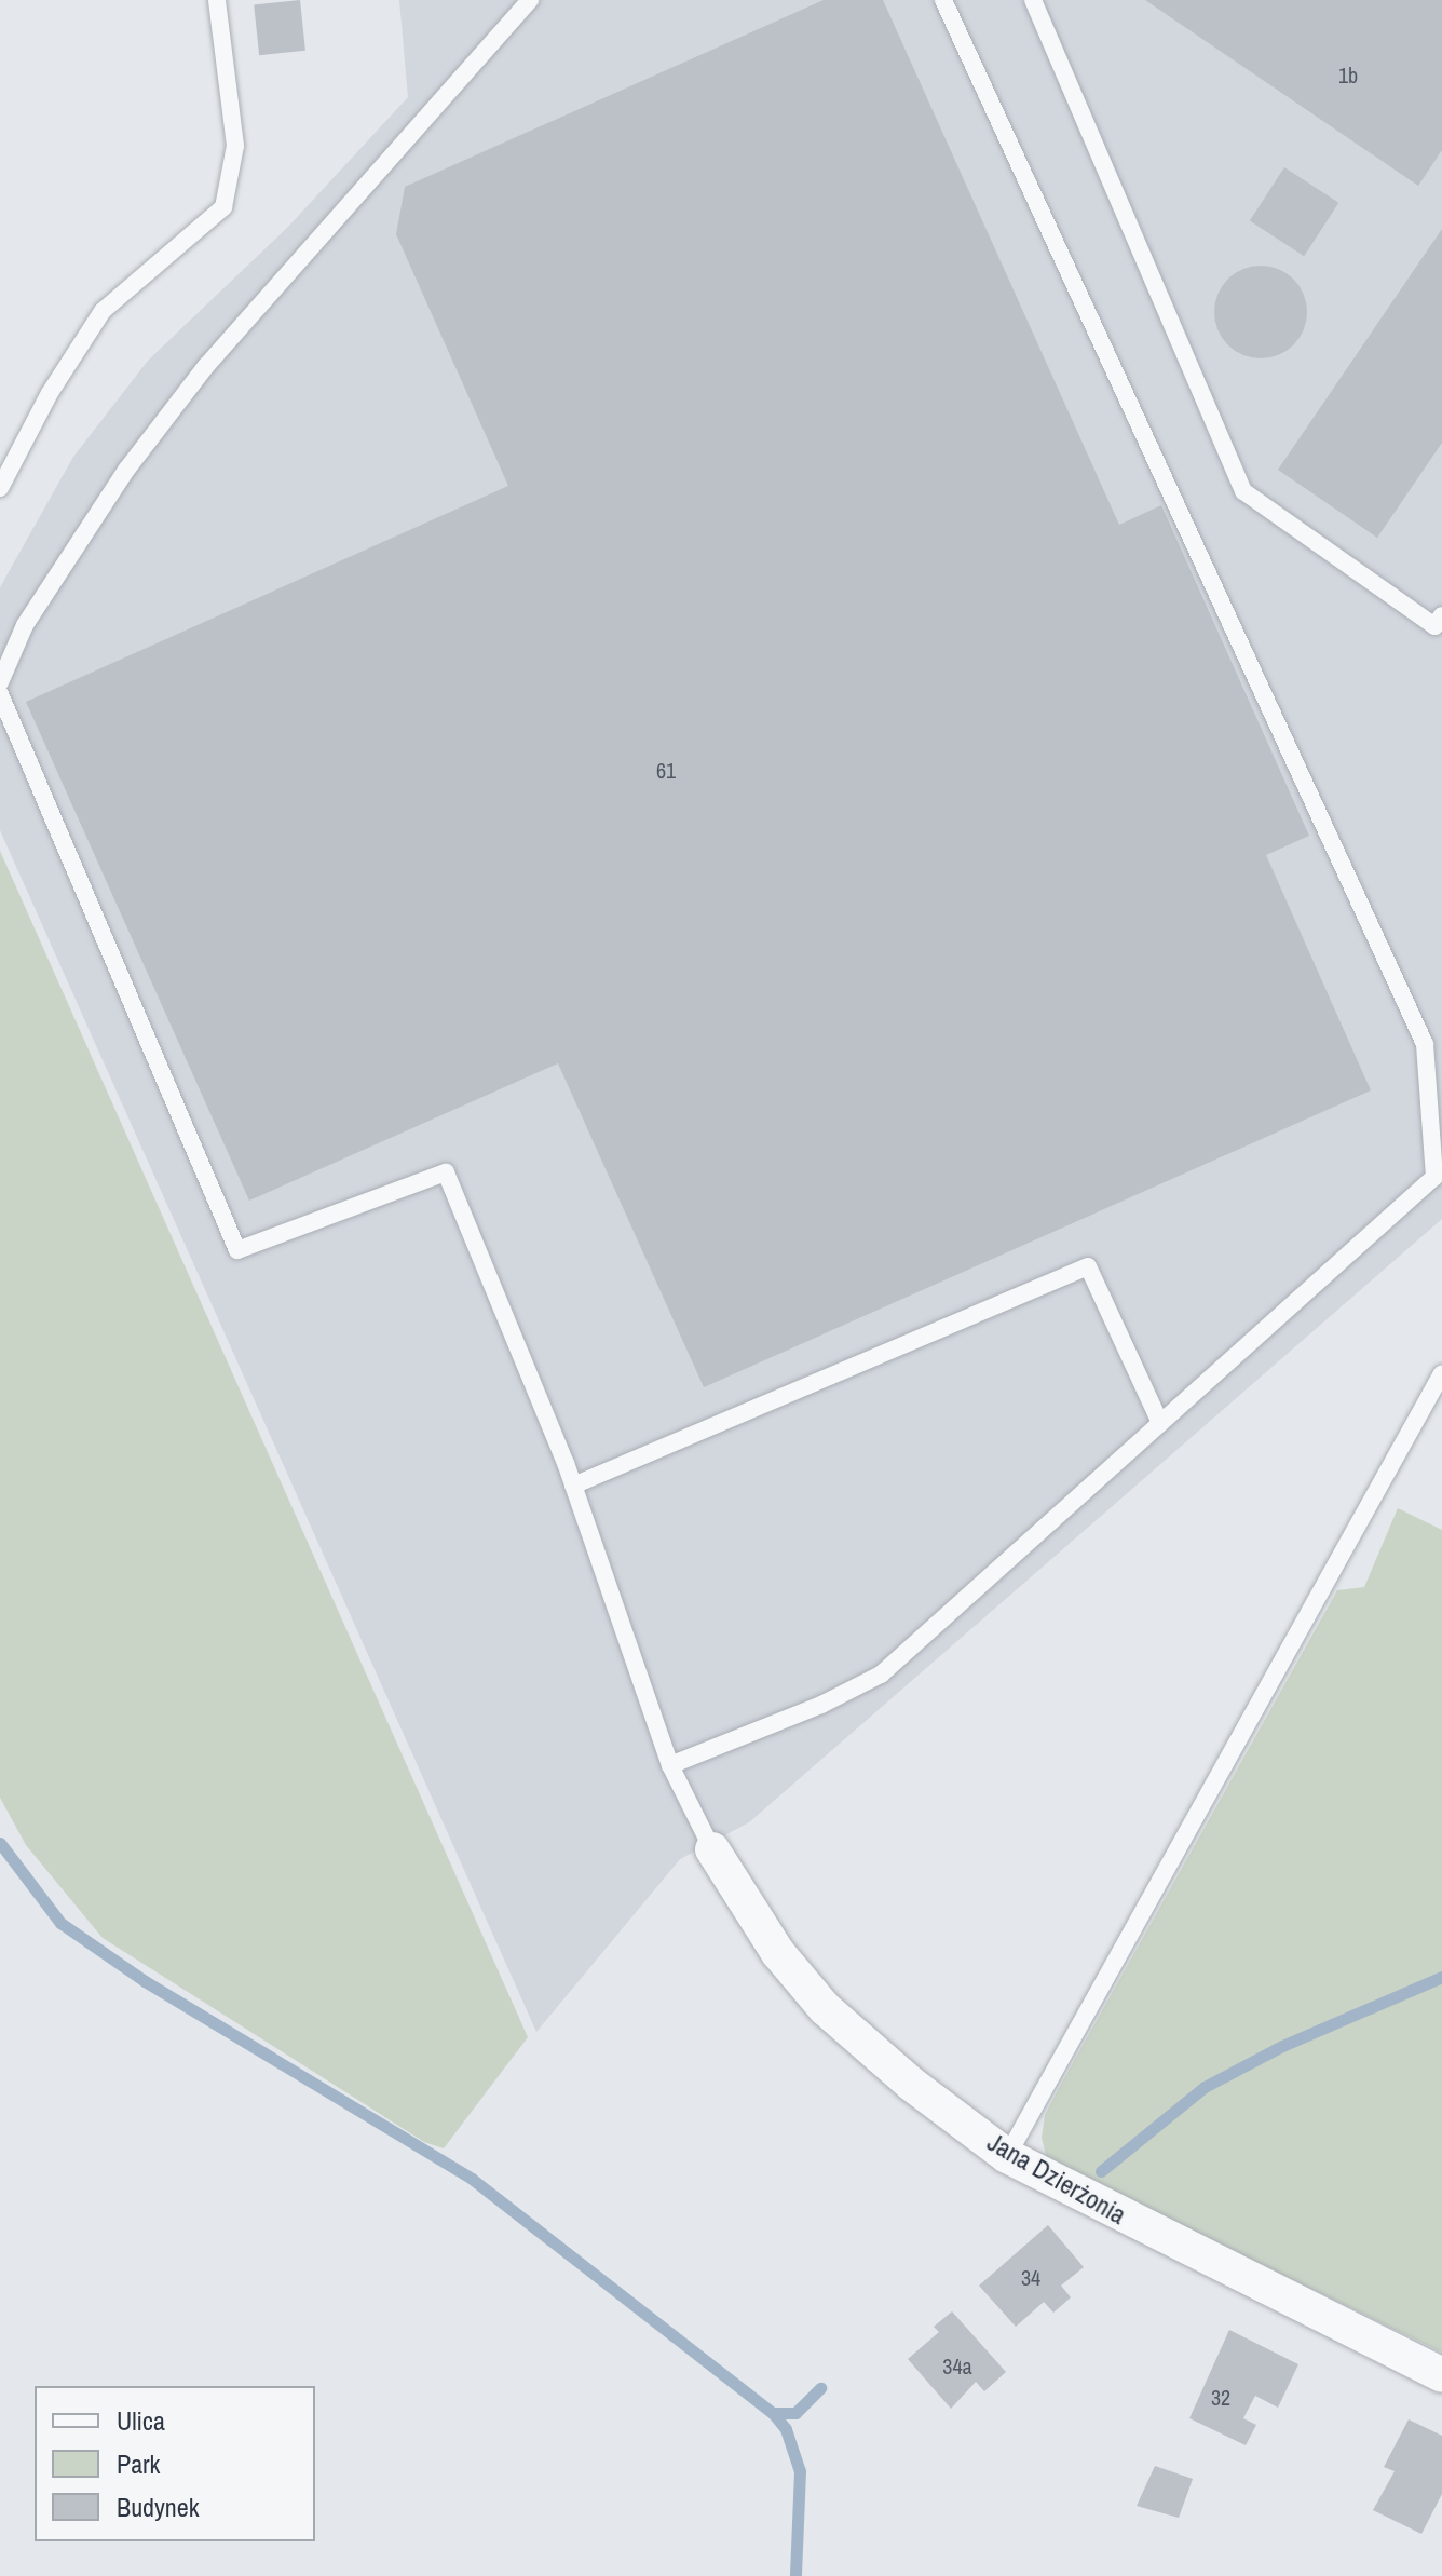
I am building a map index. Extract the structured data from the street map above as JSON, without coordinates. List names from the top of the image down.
{
  "streets": {
    "street": ["Jana Dzierżonia"]
  },
  "house_numbers": [
    "1b",
    "61",
    "34",
    "34a",
    "32"
  ],
  "legend": ["Ulica", "Park", "Budynek"]
}
